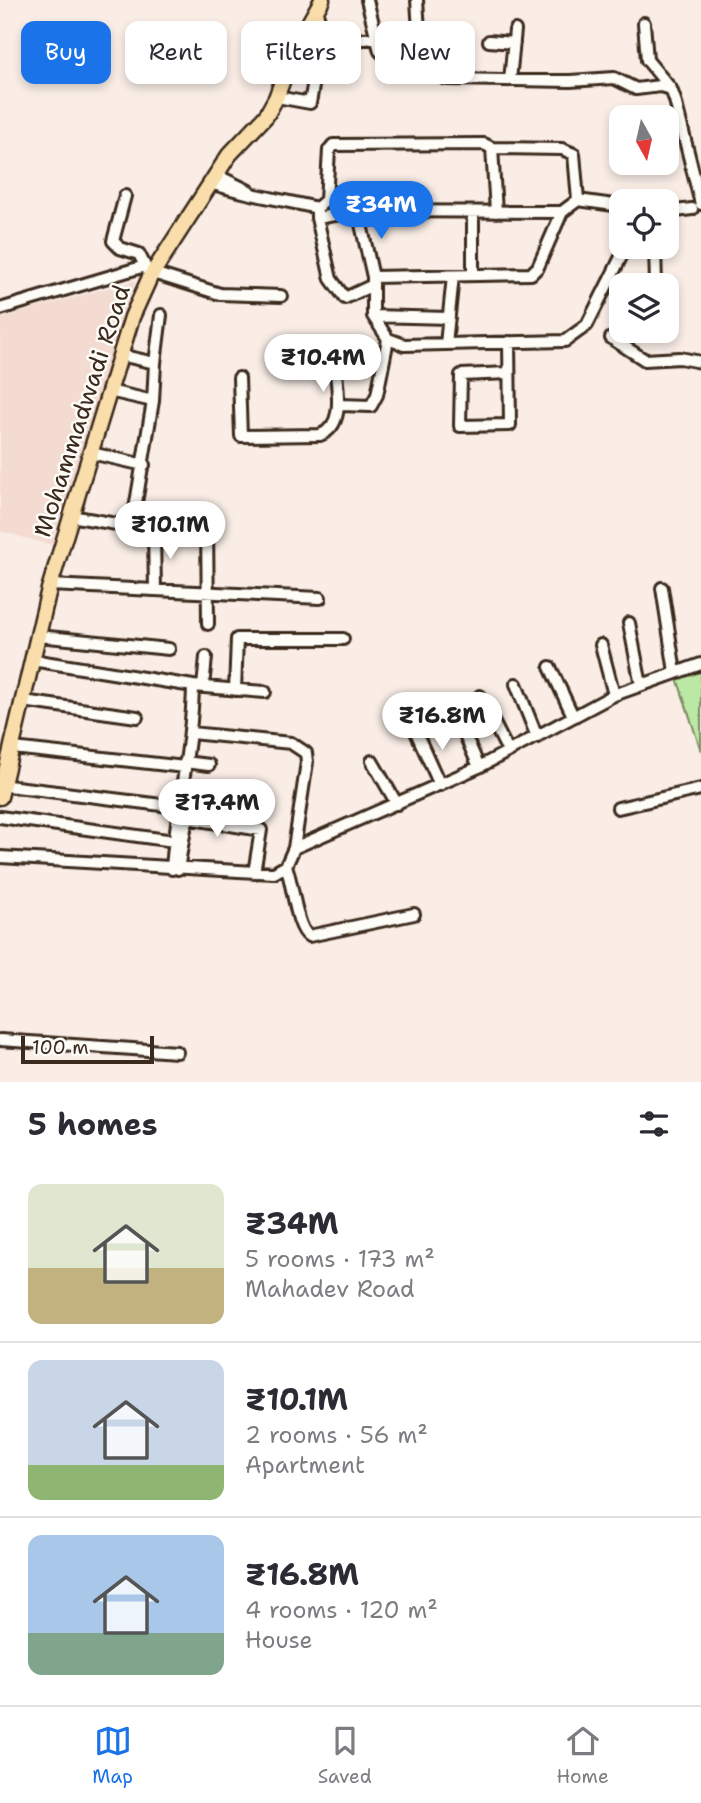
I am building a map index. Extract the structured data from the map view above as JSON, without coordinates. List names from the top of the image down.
{
  "streets": {
    "main road": ["Mohammadwadi Road"]
  },
  "scale_bar": "100 m",
  "north": "bottom",
  "page": {
    "chip": [
      "Buy",
      "Rent",
      "Filters",
      "New"
    ],
    "price": [
      "₹34M",
      "₹10.4M",
      "₹10.1M",
      "₹16.8M",
      "₹17.4M"
    ],
    "scale": "100 m",
    "heading": "5 homes",
    "list": [
      {
        "name": "₹34M",
        "note": "5 rooms · 173 m² · Mahadev Road"
      },
      {
        "name": "₹10.1M",
        "note": "2 rooms · 56 m² · Apartment"
      },
      {
        "name": "₹16.8M",
        "note": "4 rooms · 120 m² · House"
      }
    ],
    "tabs": ["Map", "Saved", "Home"]
  }
}
